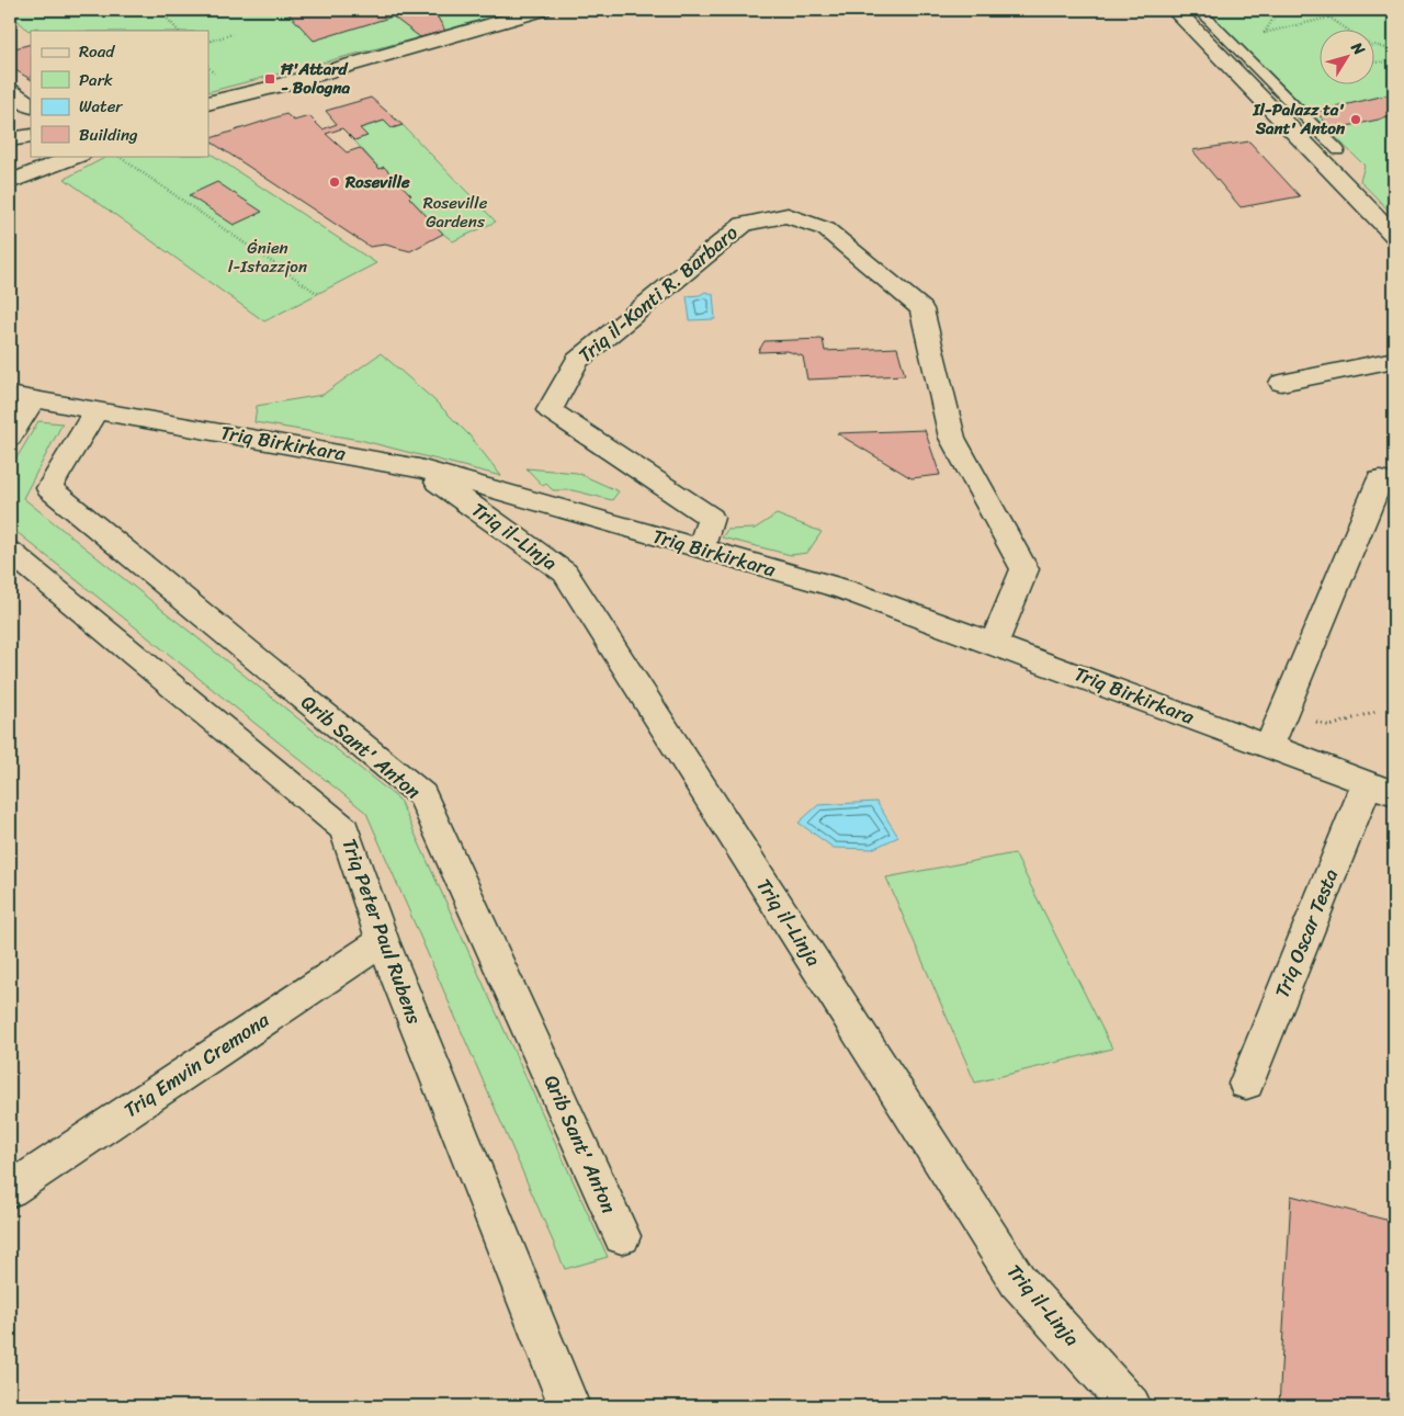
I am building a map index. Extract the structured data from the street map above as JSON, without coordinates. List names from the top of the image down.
{
  "streets": {
    "street": [
      "Triq il-Konti R. Barbaro",
      "Triq Birkirkara",
      "Triq il-Linja",
      "Qrib Sant' Anton",
      "Triq Peter Paul Rubens",
      "Triq Oscar Testa",
      "Triq Emvin Cremona"
    ]
  },
  "crossings": [
    ["Triq il-Konti R. Barbaro", "Triq Birkirkara"],
    ["Triq Birkirkara", "Triq il-Linja"],
    ["Triq Birkirkara", "Qrib Sant' Anton"],
    ["Triq Birkirkara", "Triq Oscar Testa"],
    ["Triq Peter Paul Rubens", "Triq Emvin Cremona"]
  ],
  "parks": ["Roseville Gardens", "Ġnien l-Istazzjon"],
  "places": {
    "transit": ["Ħ'Attard - Bologna"],
    "other": ["Il-Palazz ta' Sant' Anton", "Roseville"]
  },
  "legend": [
    "Road",
    "Park",
    "Water",
    "Building"
  ],
  "north": "top right"
}
